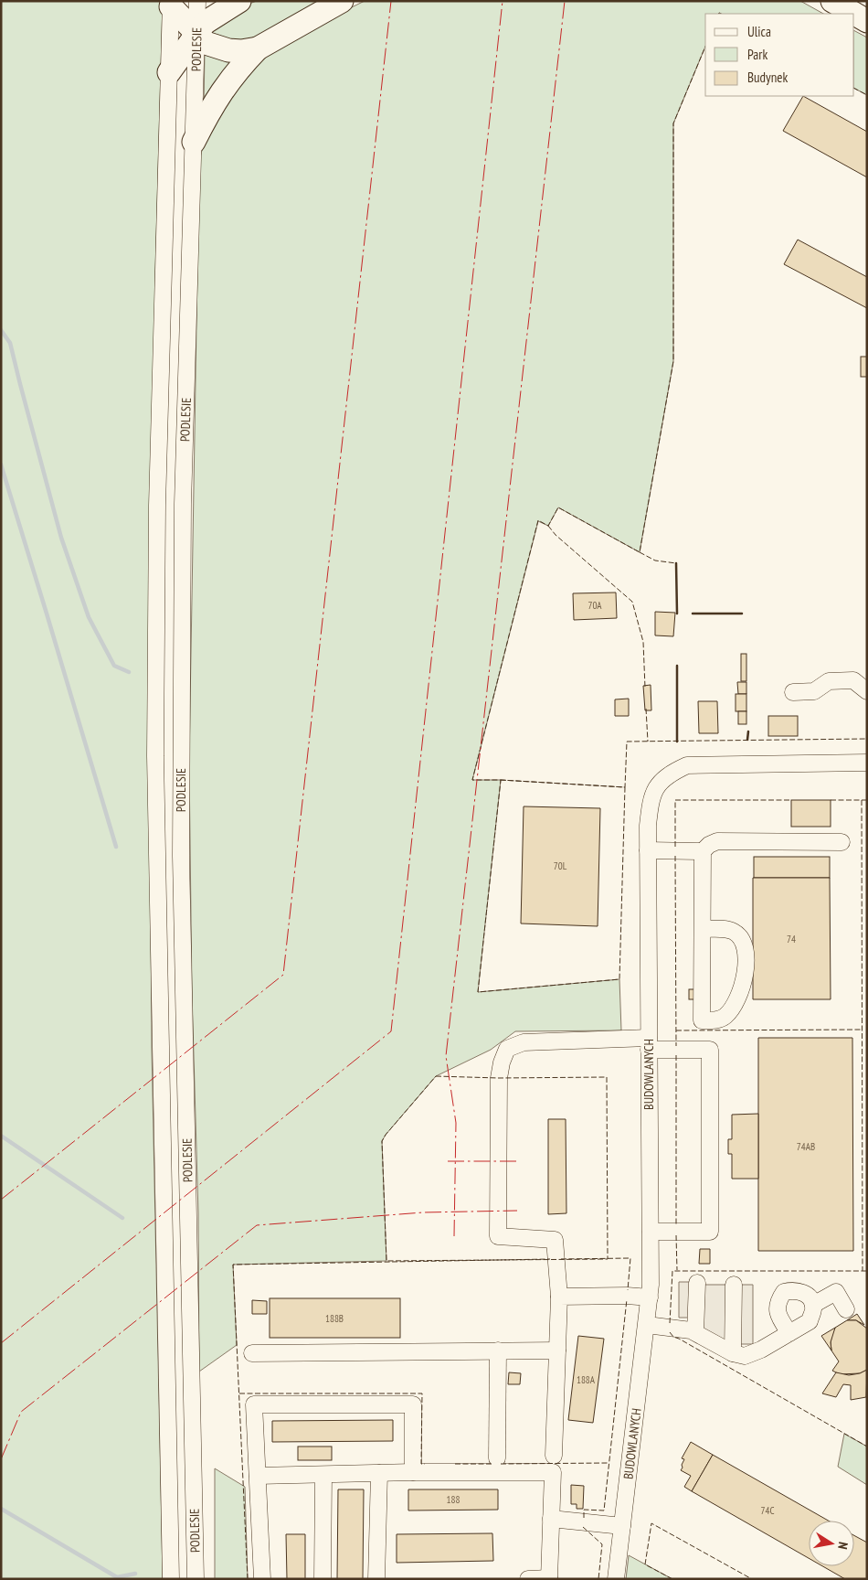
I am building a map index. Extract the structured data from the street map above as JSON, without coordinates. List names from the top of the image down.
{
  "streets": {
    "street": ["PODLESIE", "BUDOWLANYCH"]
  },
  "house_numbers": [
    "70A",
    "70L",
    "74",
    "74AB",
    "188B",
    "188A",
    "188",
    "74C"
  ],
  "legend": ["Ulica", "Park", "Budynek"],
  "north": "right"
}
